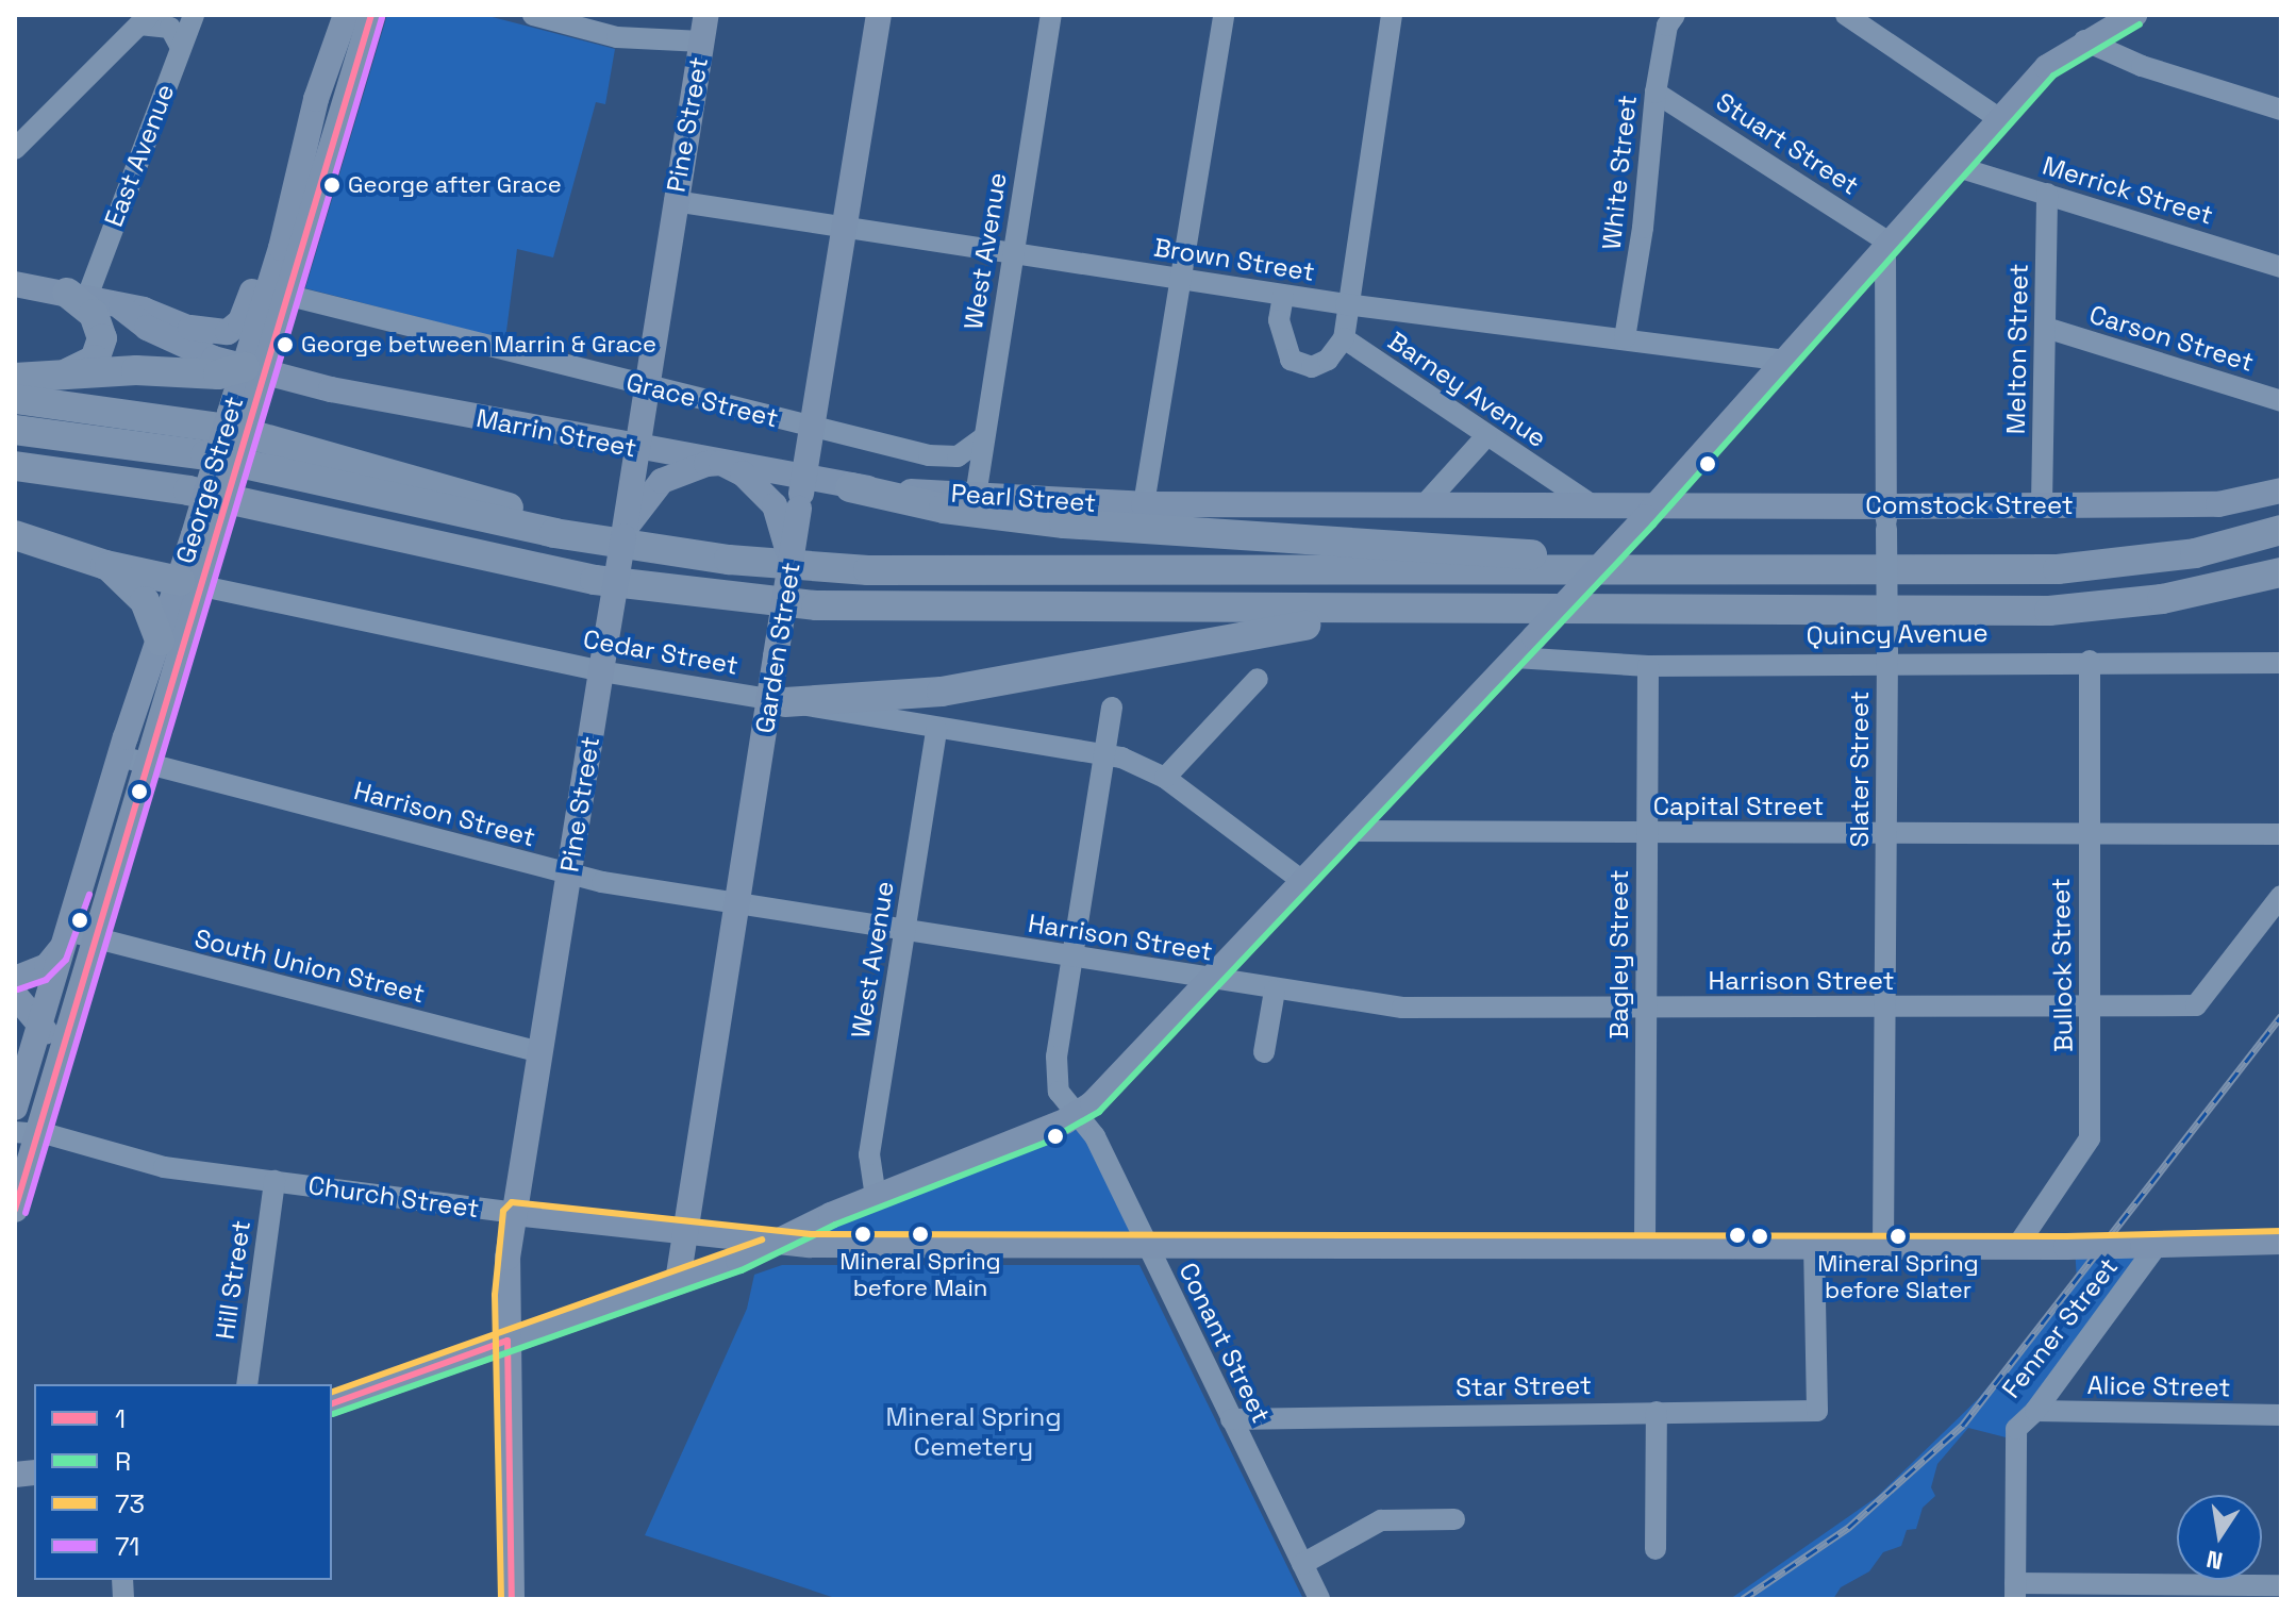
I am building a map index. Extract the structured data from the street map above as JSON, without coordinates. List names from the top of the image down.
{
  "streets": {
    "main road": [
      "Pine Street",
      "Marrin Street",
      "George Street",
      "Pearl Street",
      "Comstock Street",
      "Garden Street",
      "Church Street"
    ],
    "street": [
      "Stuart Street",
      "East Avenue",
      "White Street",
      "Merrick Street",
      "West Avenue",
      "Brown Street",
      "Carson Street",
      "Melton Street",
      "Barney Avenue",
      "Grace Street",
      "Quincy Avenue",
      "Cedar Street",
      "Slater Street",
      "Capital Street",
      "Harrison Street",
      "Bagley Street",
      "Bullock Street",
      "South Union Street",
      "Hill Street",
      "Fenner Street",
      "Conant Street",
      "Star Street",
      "Alice Street"
    ]
  },
  "crossings": [
    ["Pine Street", "Brown Street"],
    ["Pine Street", "Grace Street"],
    ["Pine Street", "Marrin Street"],
    ["Pine Street", "Cedar Street"],
    ["Pine Street", "Harrison Street"],
    ["Pine Street", "South Union Street"],
    ["Pine Street", "Church Street"],
    ["Stuart Street", "White Street"],
    ["Stuart Street", "Slater Street"],
    ["White Street", "Brown Street"],
    ["Merrick Street", "Melton Street"],
    ["West Avenue", "Brown Street"],
    ["West Avenue", "Grace Street"],
    ["West Avenue", "Pearl Street"],
    ["West Avenue", "Cedar Street"],
    ["West Avenue", "Harrison Street"],
    ["Carson Street", "Melton Street"],
    ["Melton Street", "Comstock Street"],
    ["Barney Avenue", "Pearl Street"],
    ["Grace Street", "George Street"],
    ["Marrin Street", "George Street"],
    ["Marrin Street", "Pearl Street"],
    ["George Street", "Cedar Street"],
    ["George Street", "Harrison Street"],
    ["George Street", "South Union Street"],
    ["George Street", "Church Street"],
    ["Pearl Street", "Comstock Street"],
    ["Comstock Street", "Slater Street"],
    ["Quincy Avenue", "Slater Street"],
    ["Quincy Avenue", "Bagley Street"],
    ["Quincy Avenue", "Bullock Street"],
    ["Garden Street", "Cedar Street"],
    ["Garden Street", "Harrison Street"],
    ["Garden Street", "Church Street"],
    ["Cedar Street", "Conant Street"],
    ["Slater Street", "Capital Street"],
    ["Slater Street", "Harrison Street"],
    ["Slater Street", "Church Street"],
    ["Capital Street", "Bagley Street"],
    ["Capital Street", "Bullock Street"],
    ["Harrison Street", "Bagley Street"],
    ["Harrison Street", "Bullock Street"],
    ["Harrison Street", "Conant Street"],
    ["Bagley Street", "Church Street"],
    ["Bullock Street", "Church Street"],
    ["Church Street", "Hill Street"],
    ["Church Street", "Fenner Street"],
    ["Church Street", "Conant Street"],
    ["Church Street", "Star Street"],
    ["Fenner Street", "Alice Street"],
    ["Conant Street", "Star Street"]
  ],
  "parks": ["Mineral Spring Cemetery"],
  "places": [
    "George after Grace",
    "George between Marrin & Grace",
    "Mineral Spring before Main",
    "Mineral Spring before Slater"
  ],
  "lines": [
    "transit line 1",
    "transit line 71",
    "transit line R",
    "transit line 73"
  ],
  "legend": [
    "1",
    "R",
    "73",
    "71"
  ],
  "north": "bottom"
}
